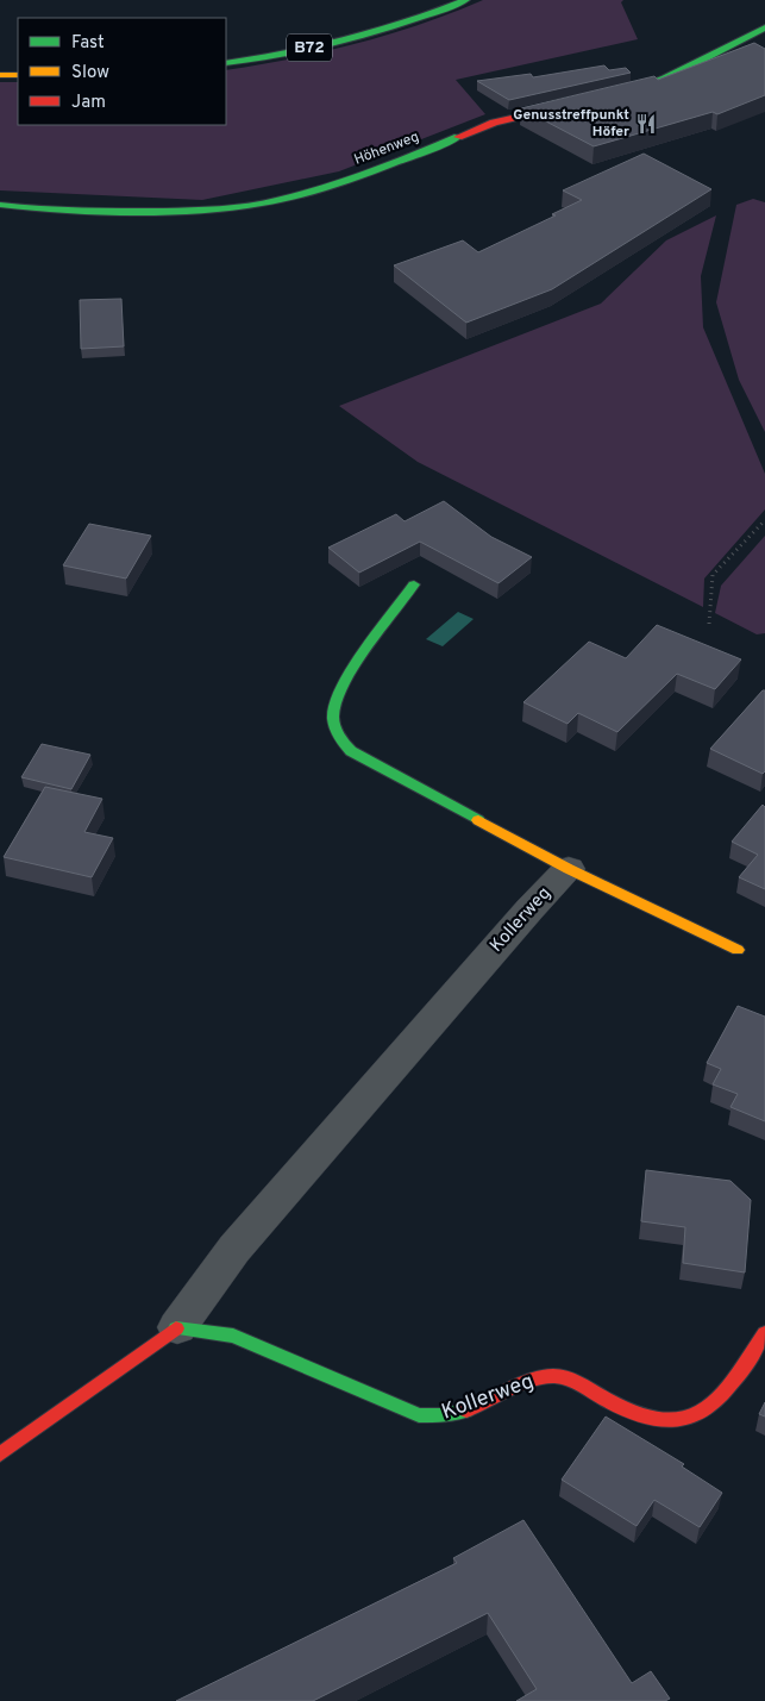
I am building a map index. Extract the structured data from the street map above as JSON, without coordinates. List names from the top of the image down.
{
  "streets": {
    "street": ["B72", "Höhenweg", "Kollerweg"]
  },
  "places": {
    "restaurant": ["Genusstreffpunkt Höfer"]
  },
  "legend": ["Fast", "Slow", "Jam"]
}
